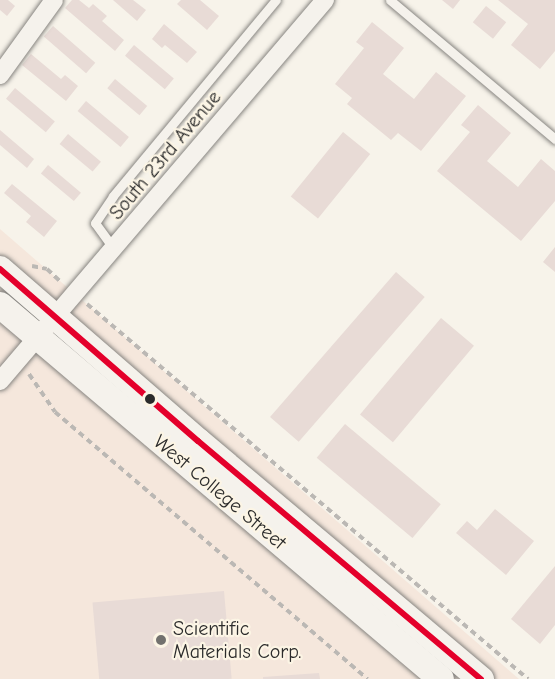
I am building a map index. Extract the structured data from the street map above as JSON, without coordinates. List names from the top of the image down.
{
  "streets": {
    "main road": ["West College Street"],
    "street": ["South 23rd Avenue"]
  },
  "crossings": [
    ["South 23rd Avenue", "West College Street"]
  ],
  "places": ["Scientific Materials Corp."]
}
